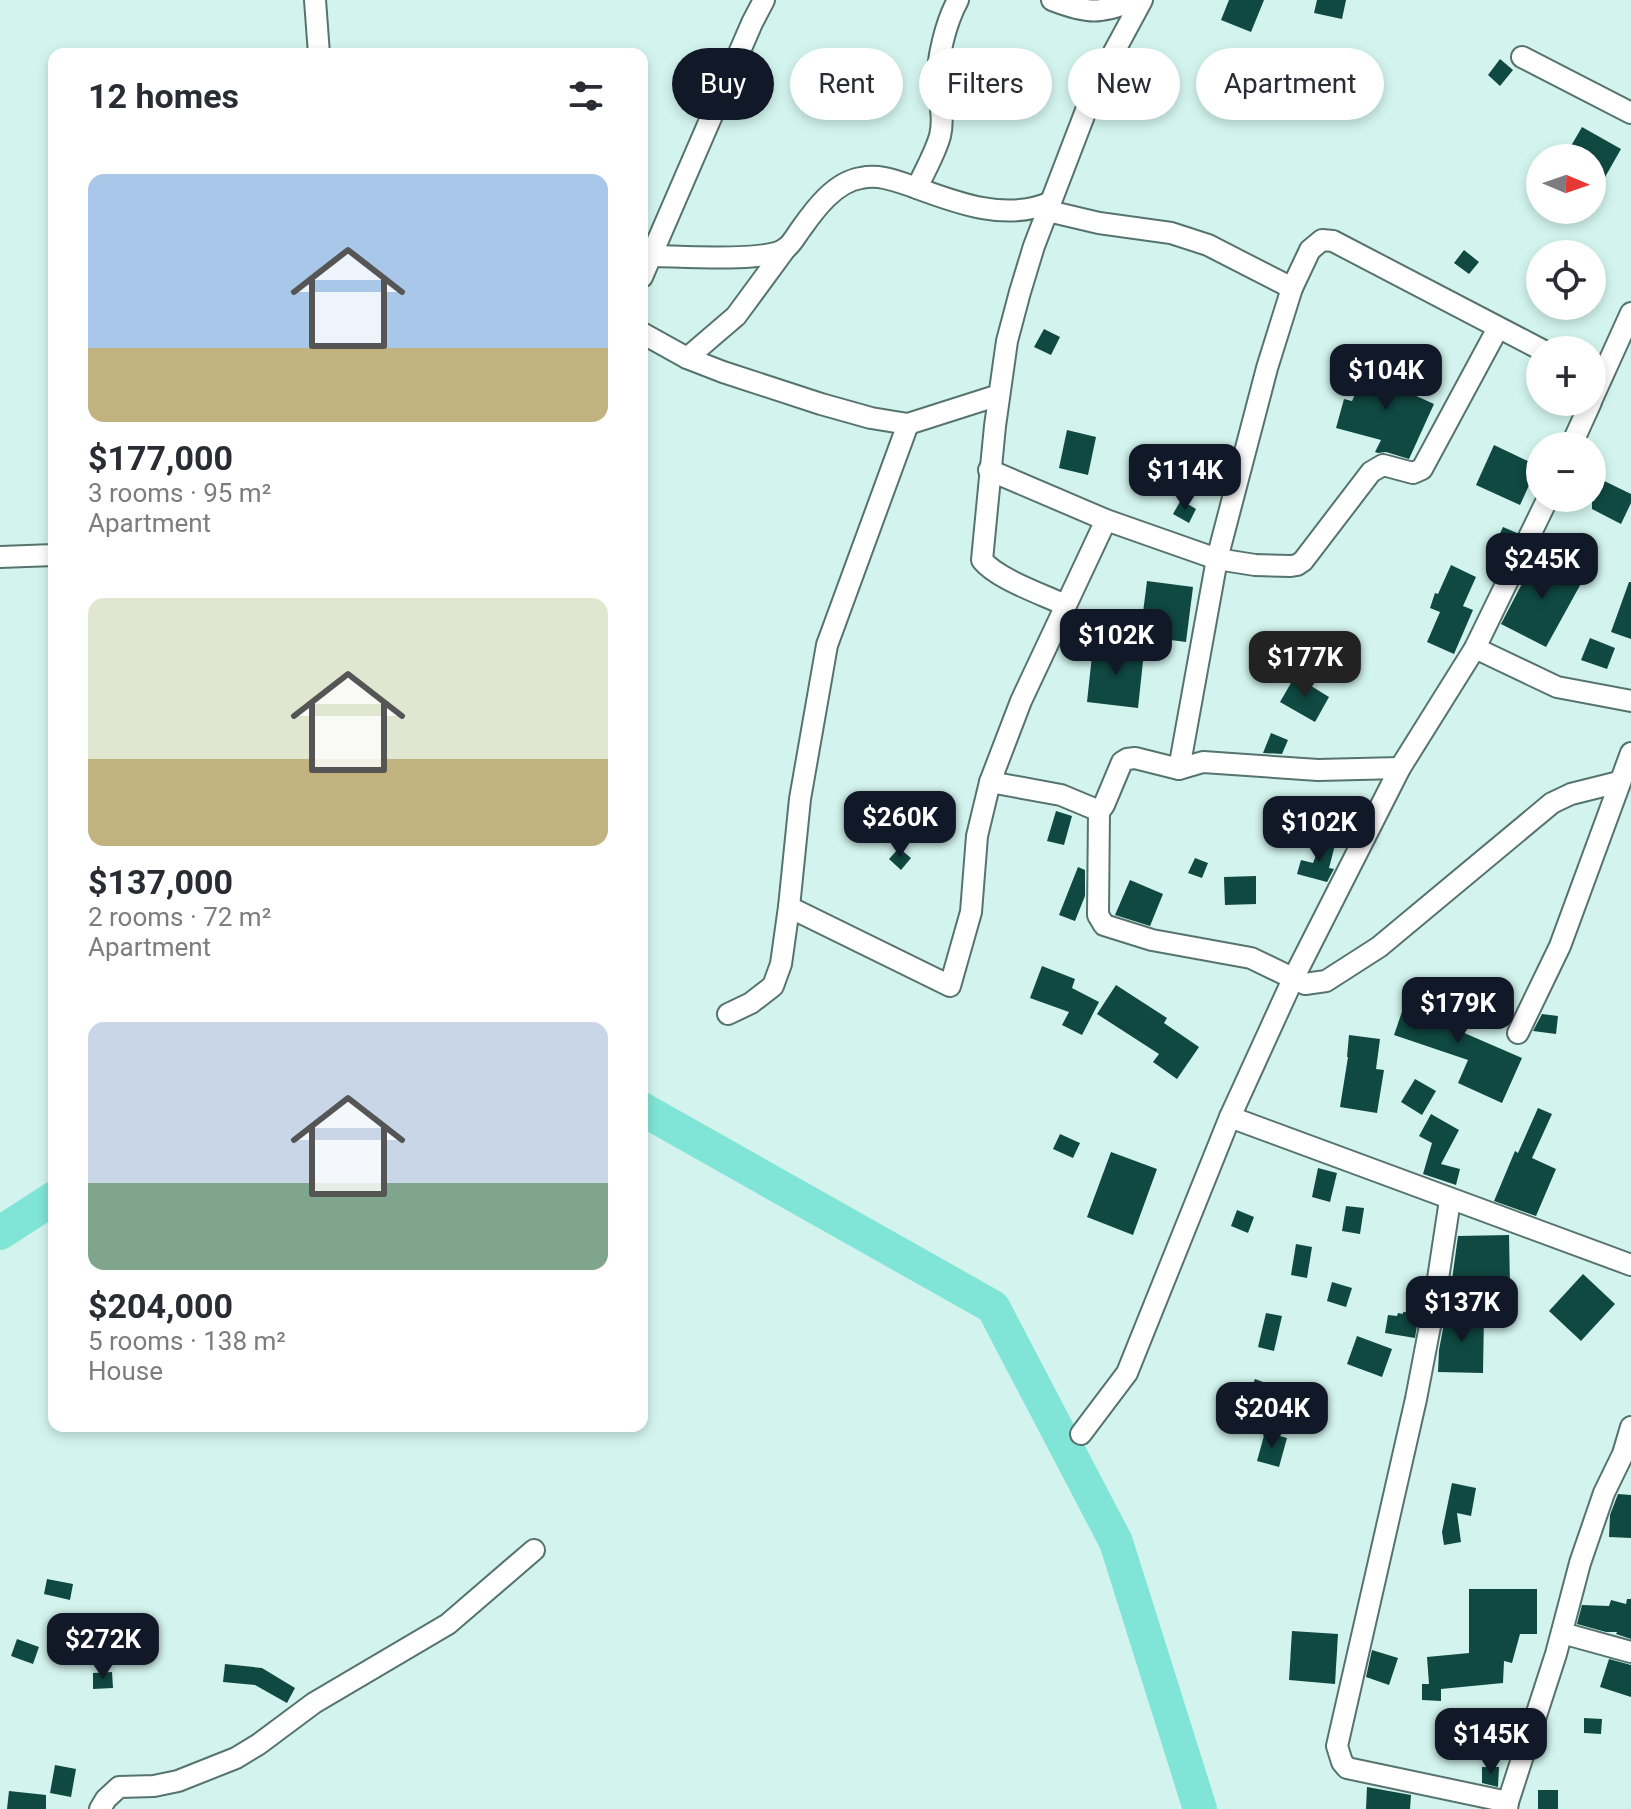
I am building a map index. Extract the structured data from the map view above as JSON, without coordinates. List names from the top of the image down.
{
  "north": "right",
  "page": {
    "chip": [
      "Buy",
      "Rent",
      "Filters",
      "New",
      "Apartment"
    ],
    "heading": "12 homes",
    "map_buttons": ["+", "−"],
    "list": [
      {
        "name": "$177,000",
        "note": "3 rooms · 95 m² · Apartment"
      },
      {
        "name": "$137,000",
        "note": "2 rooms · 72 m² · Apartment"
      },
      {
        "name": "$204,000",
        "note": "5 rooms · 138 m² · House"
      }
    ],
    "price": [
      "$104K",
      "$114K",
      "$245K",
      "$102K",
      "$177K",
      "$260K",
      "$102K",
      "$179K",
      "$137K",
      "$204K",
      "$272K",
      "$145K"
    ]
  }
}
